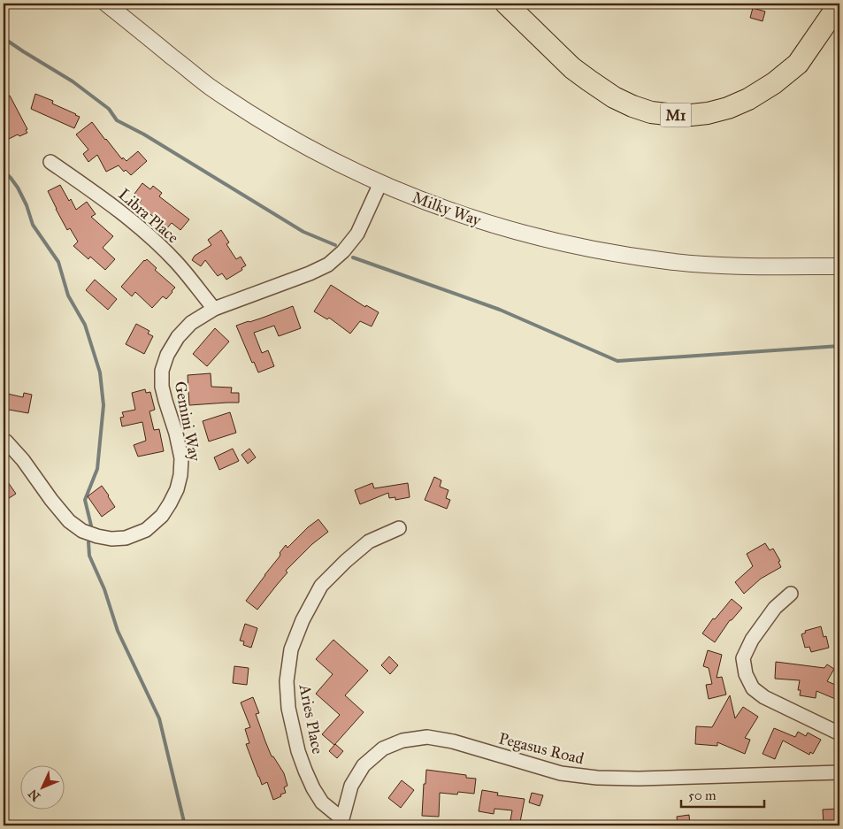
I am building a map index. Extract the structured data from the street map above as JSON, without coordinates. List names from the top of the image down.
{
  "streets": {
    "highway": ["M1"],
    "street": [
      "Milky Way",
      "Libra Place",
      "Gemini Way",
      "Aries Place",
      "Pegasus Road"
    ]
  },
  "crossings": [
    ["Milky Way", "Gemini Way"],
    ["Libra Place", "Gemini Way"],
    ["Aries Place", "Pegasus Road"]
  ],
  "scale_bar": "50 m",
  "north": "bottom left"
}
